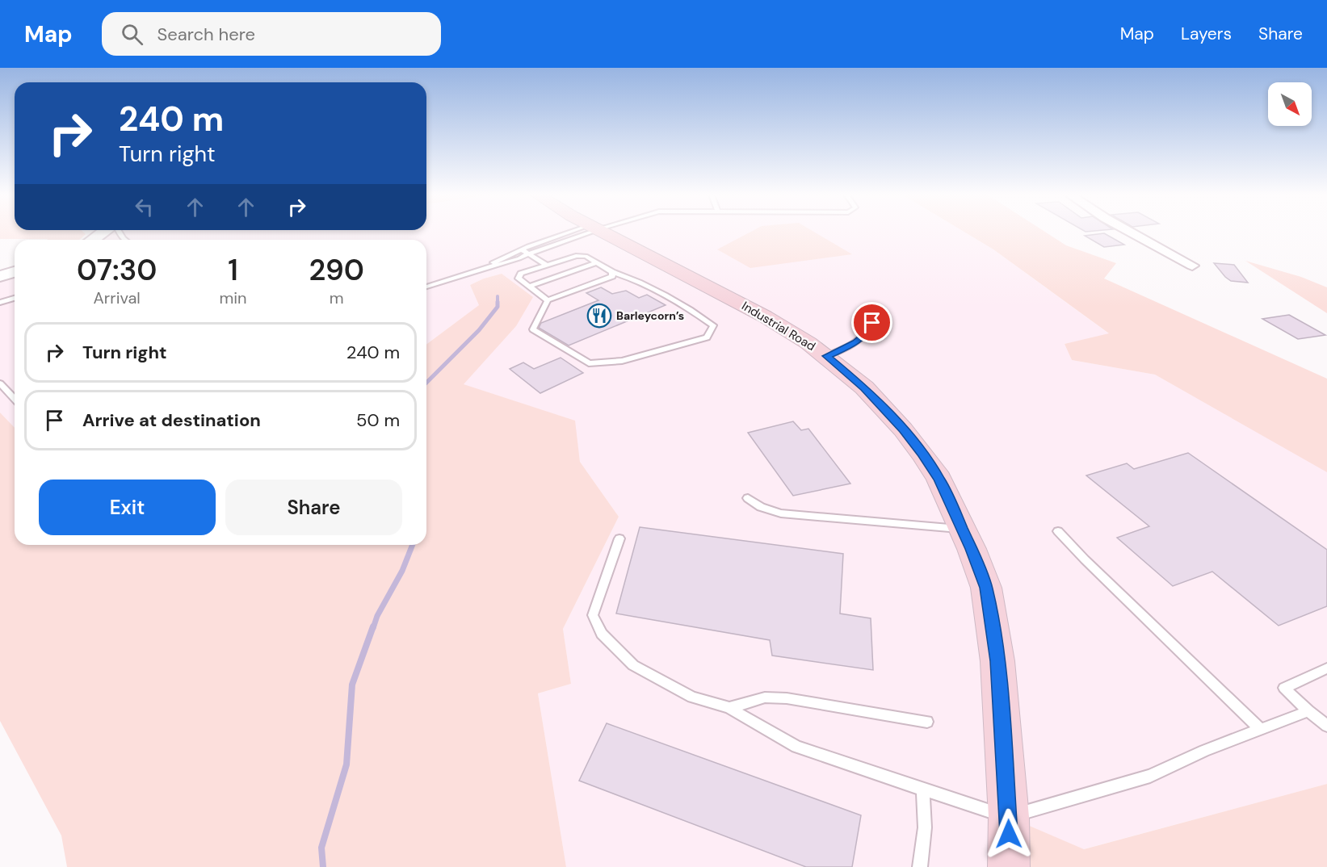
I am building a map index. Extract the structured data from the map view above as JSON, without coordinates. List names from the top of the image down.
{
  "streets": {
    "main road": ["Industrial Road"]
  },
  "places": {
    "restaurant": ["Barleycorn’s"]
  },
  "north": "bottom right",
  "page": {
    "header": "Map",
    "search": "Search here",
    "nav": ["Map", "Layers", "Share"],
    "turn": ["240 m", "Turn right"],
    "eta": [
      "07:30",
      "Arrival",
      "1",
      "min",
      "290",
      "m"
    ],
    "list": [
      {
        "name": "Turn right",
        "value": "240 m"
      },
      {
        "name": "Arrive at destination",
        "value": "50 m"
      }
    ],
    "buttons": ["Exit", "Share"]
  }
}
